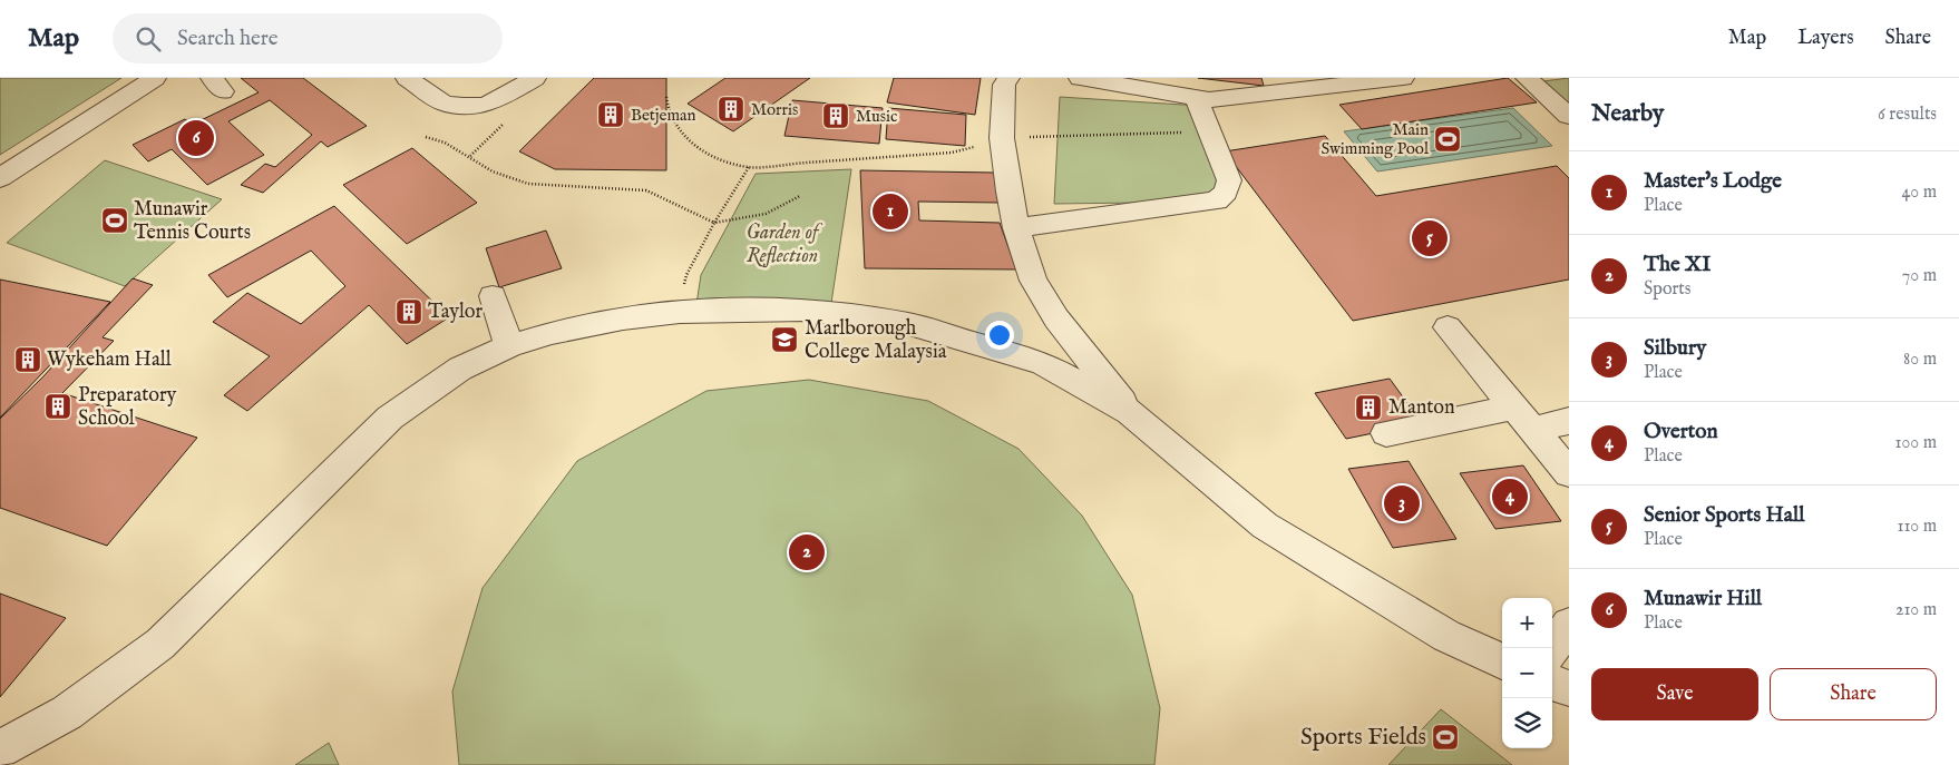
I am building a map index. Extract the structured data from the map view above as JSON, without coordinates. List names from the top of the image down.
{
  "parks": ["Garden of Reflection"],
  "places": {
    "building": [
      "Morris",
      "Betjeman",
      "Music",
      "Taylor",
      "Wykeham Hall",
      "Preparatory School",
      "Manton"
    ],
    "sports": ["Main Swimming Pool", "Munawir Tennis Courts", "Sports Fields"],
    "school or university": ["Marlborough College Malaysia"]
  },
  "page": {
    "header": "Map",
    "search": "Search here",
    "nav": ["Map", "Layers", "Share"],
    "heading": ["Nearby", "6 results"],
    "pins": [
      "6",
      "1",
      "5",
      "4",
      "3",
      "2"
    ],
    "list": [
      {
        "mark": "1",
        "name": "Master's Lodge",
        "note": "Place",
        "value": "40 m"
      },
      {
        "mark": "2",
        "name": "The XI",
        "note": "Sports",
        "value": "70 m"
      },
      {
        "mark": "3",
        "name": "Silbury",
        "note": "Place",
        "value": "80 m"
      },
      {
        "mark": "4",
        "name": "Overton",
        "note": "Place",
        "value": "100 m"
      },
      {
        "mark": "5",
        "name": "Senior Sports Hall",
        "note": "Place",
        "value": "110 m"
      },
      {
        "mark": "6",
        "name": "Munawir Hill",
        "note": "Place",
        "value": "210 m"
      }
    ],
    "map_buttons": ["+", "−"],
    "buttons": ["Save", "Share"]
  }
}
